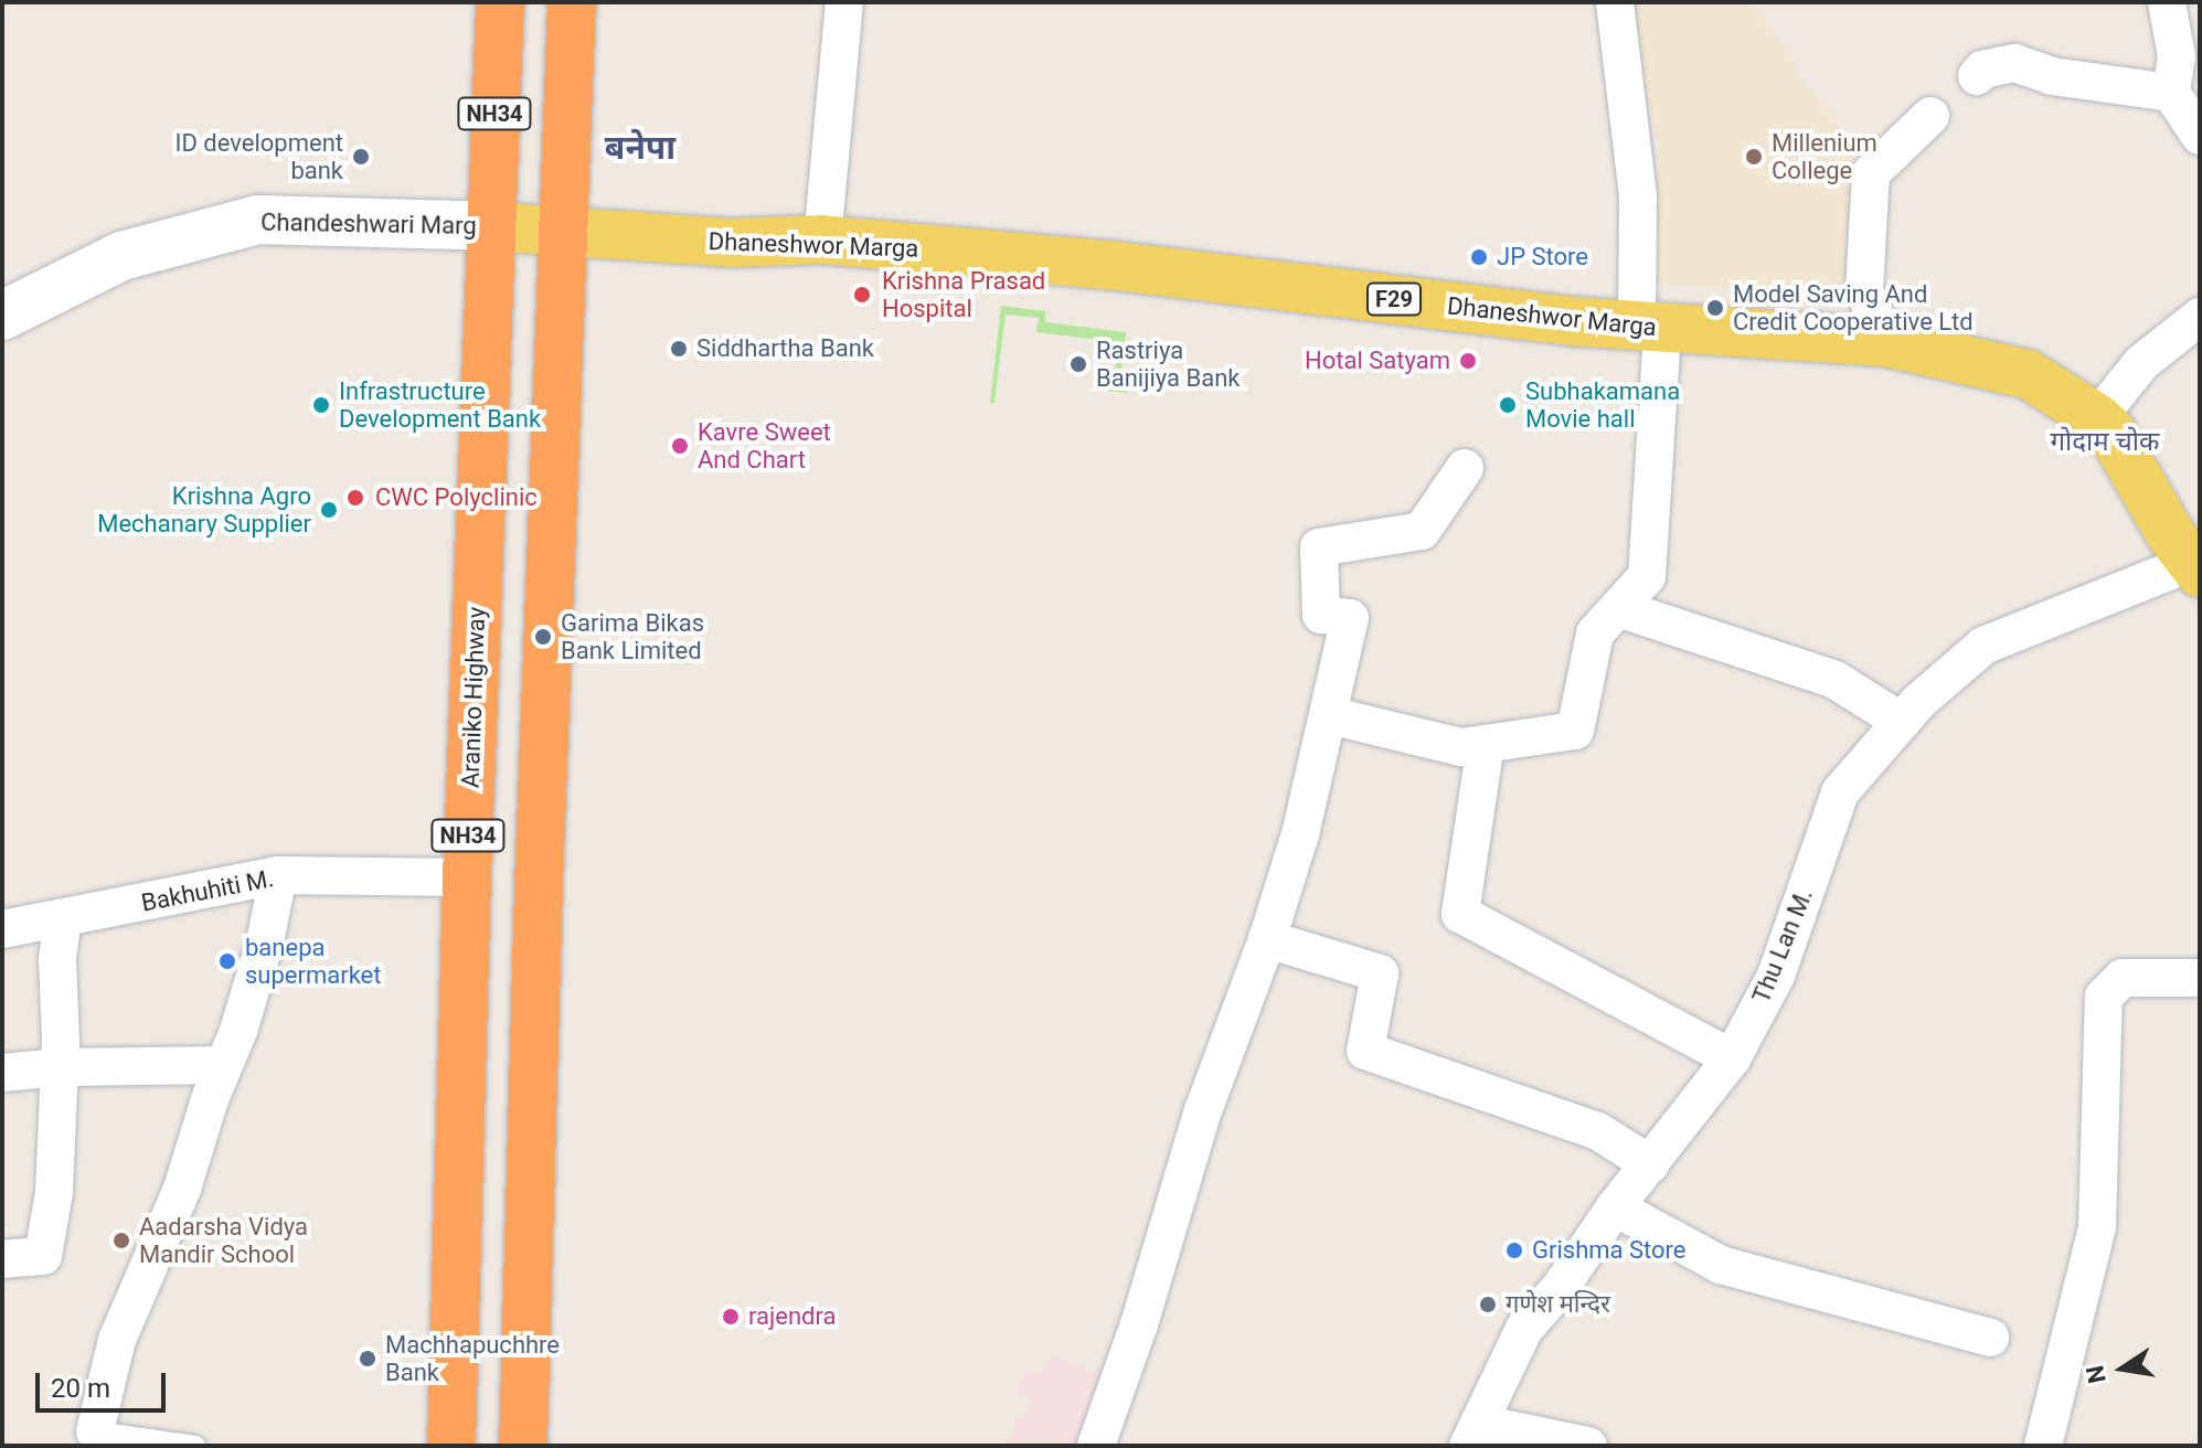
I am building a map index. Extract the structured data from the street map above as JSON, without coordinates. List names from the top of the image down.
{
  "streets": {
    "highway": ["NH34", "Araniko Highway"],
    "main road": ["Dhaneshwor Marga", "F29"],
    "street": ["Chandeshwari Marg", "Bakhuhiti M.", "Thu Lan M."]
  },
  "crossings": [
    ["NH34", "Dhaneshwor Marga"],
    ["Chandeshwari Marg", "Dhaneshwor Marga"],
    ["Chandeshwari Marg", "Araniko Highway"],
    ["Dhaneshwor Marga", "Araniko Highway"],
    ["Dhaneshwor Marga", "Thu Lan M."],
    ["Araniko Highway", "Bakhuhiti M."]
  ],
  "districts": ["बनेपा", "गाेदाम चाेक"],
  "places": [
    "ID development bank",
    "Millenium College",
    "JP Store",
    "Krishna Prasad Hospital",
    "Model Saving And Credit Cooperative Ltd",
    "Siddhartha Bank",
    "Hotal Satyam",
    "Rastriya Banijiya Bank",
    "Infrastructure Development Bank",
    "Subhakamana Movie hall",
    "Kavre Sweet And Chart",
    "CWC Polyclinic",
    "Krishna Agro Mechanary Supplier",
    "Garima Bikas Bank Limited",
    "banepa supermarket",
    "Aadarsha Vidya Mandir School",
    "Grishma Store",
    "गणेश मन्दिर",
    "rajendra",
    "Machhapuchhre Bank"
  ],
  "scale_bar": "20 m",
  "north": "left"
}
